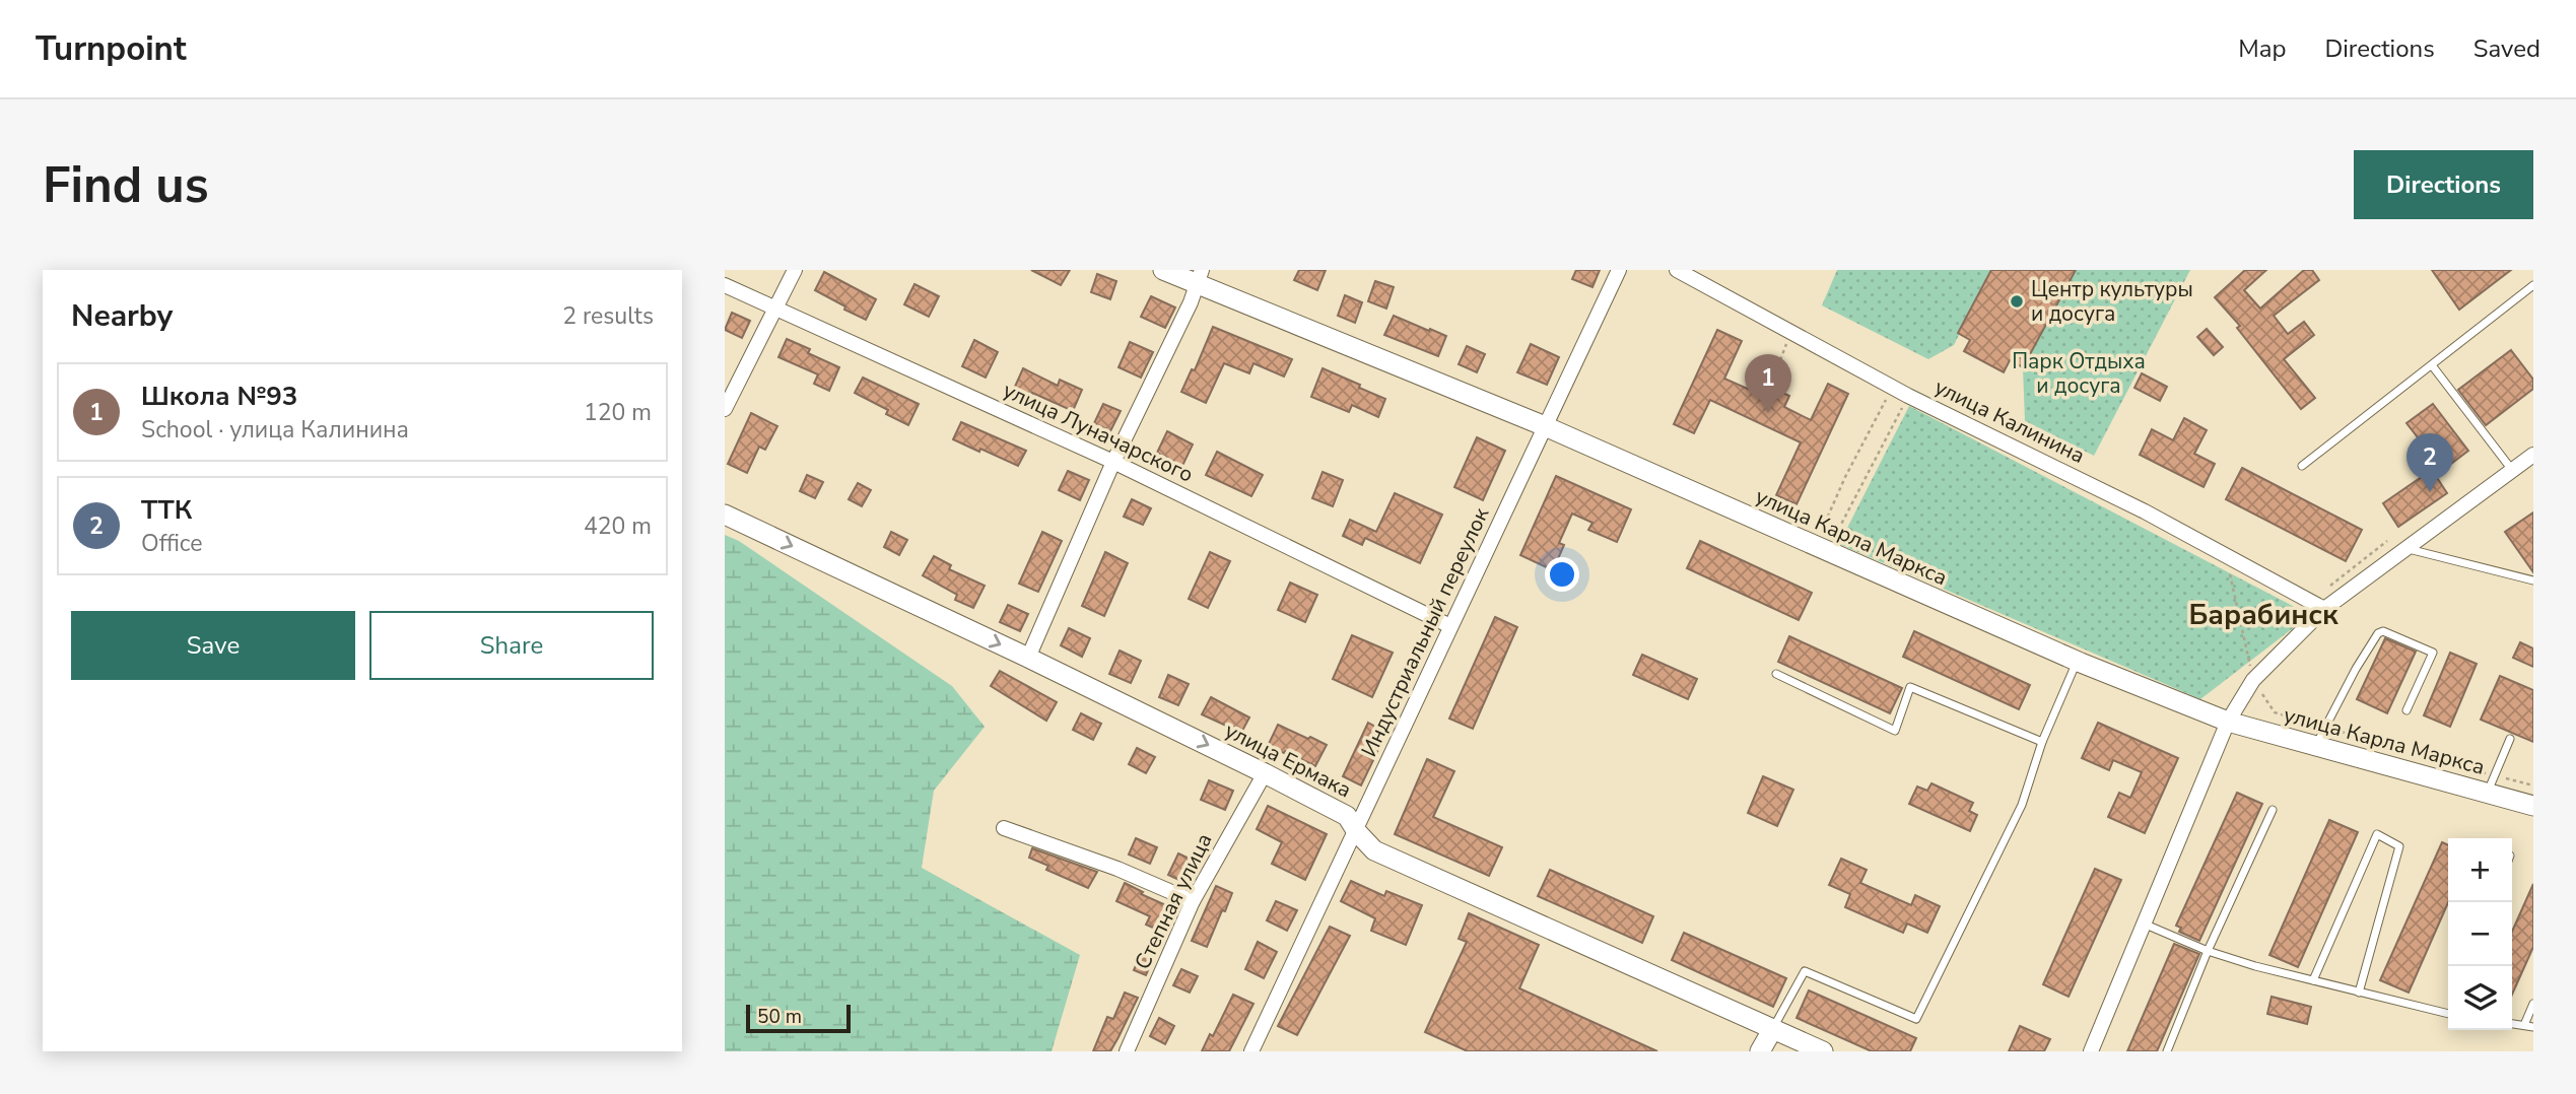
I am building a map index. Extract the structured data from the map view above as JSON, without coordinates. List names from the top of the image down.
{
  "streets": {
    "main road": ["улица Карла Маркса", "улица Ермака"],
    "street": [
      "улица Калинина",
      "улица Луначарского",
      "Индустриальный переулок",
      "Степная улица"
    ]
  },
  "crossings": [
    ["улица Луначарского", "Индустриальный переулок"],
    ["улица Карла Маркса", "Индустриальный переулок"],
    ["Индустриальный переулок", "улица Ермака"],
    ["улица Ермака", "Степная улица"]
  ],
  "one_way": ["улица Ермака"],
  "districts": ["Барабинск"],
  "parks": ["Парк Отдыха и досуга"],
  "places": ["Центр культуры и досуга"],
  "scale_bar": "50 m",
  "page": {
    "header": "Turnpoint",
    "nav": ["Map", "Directions", "Saved"],
    "buttons": [
      "Directions",
      ["Save", "Share"]
    ],
    "title": "Find us",
    "heading": ["Nearby", "2 results"],
    "pins": ["1", "2"],
    "list": [
      {
        "mark": "1",
        "name": "Школа №93",
        "note": "School · улица Калинина",
        "value": "120 m"
      },
      {
        "mark": "2",
        "name": "ТТК",
        "note": "Office",
        "value": "420 m"
      }
    ],
    "map_buttons": ["+", "−"],
    "scale": "50 m"
  }
}
